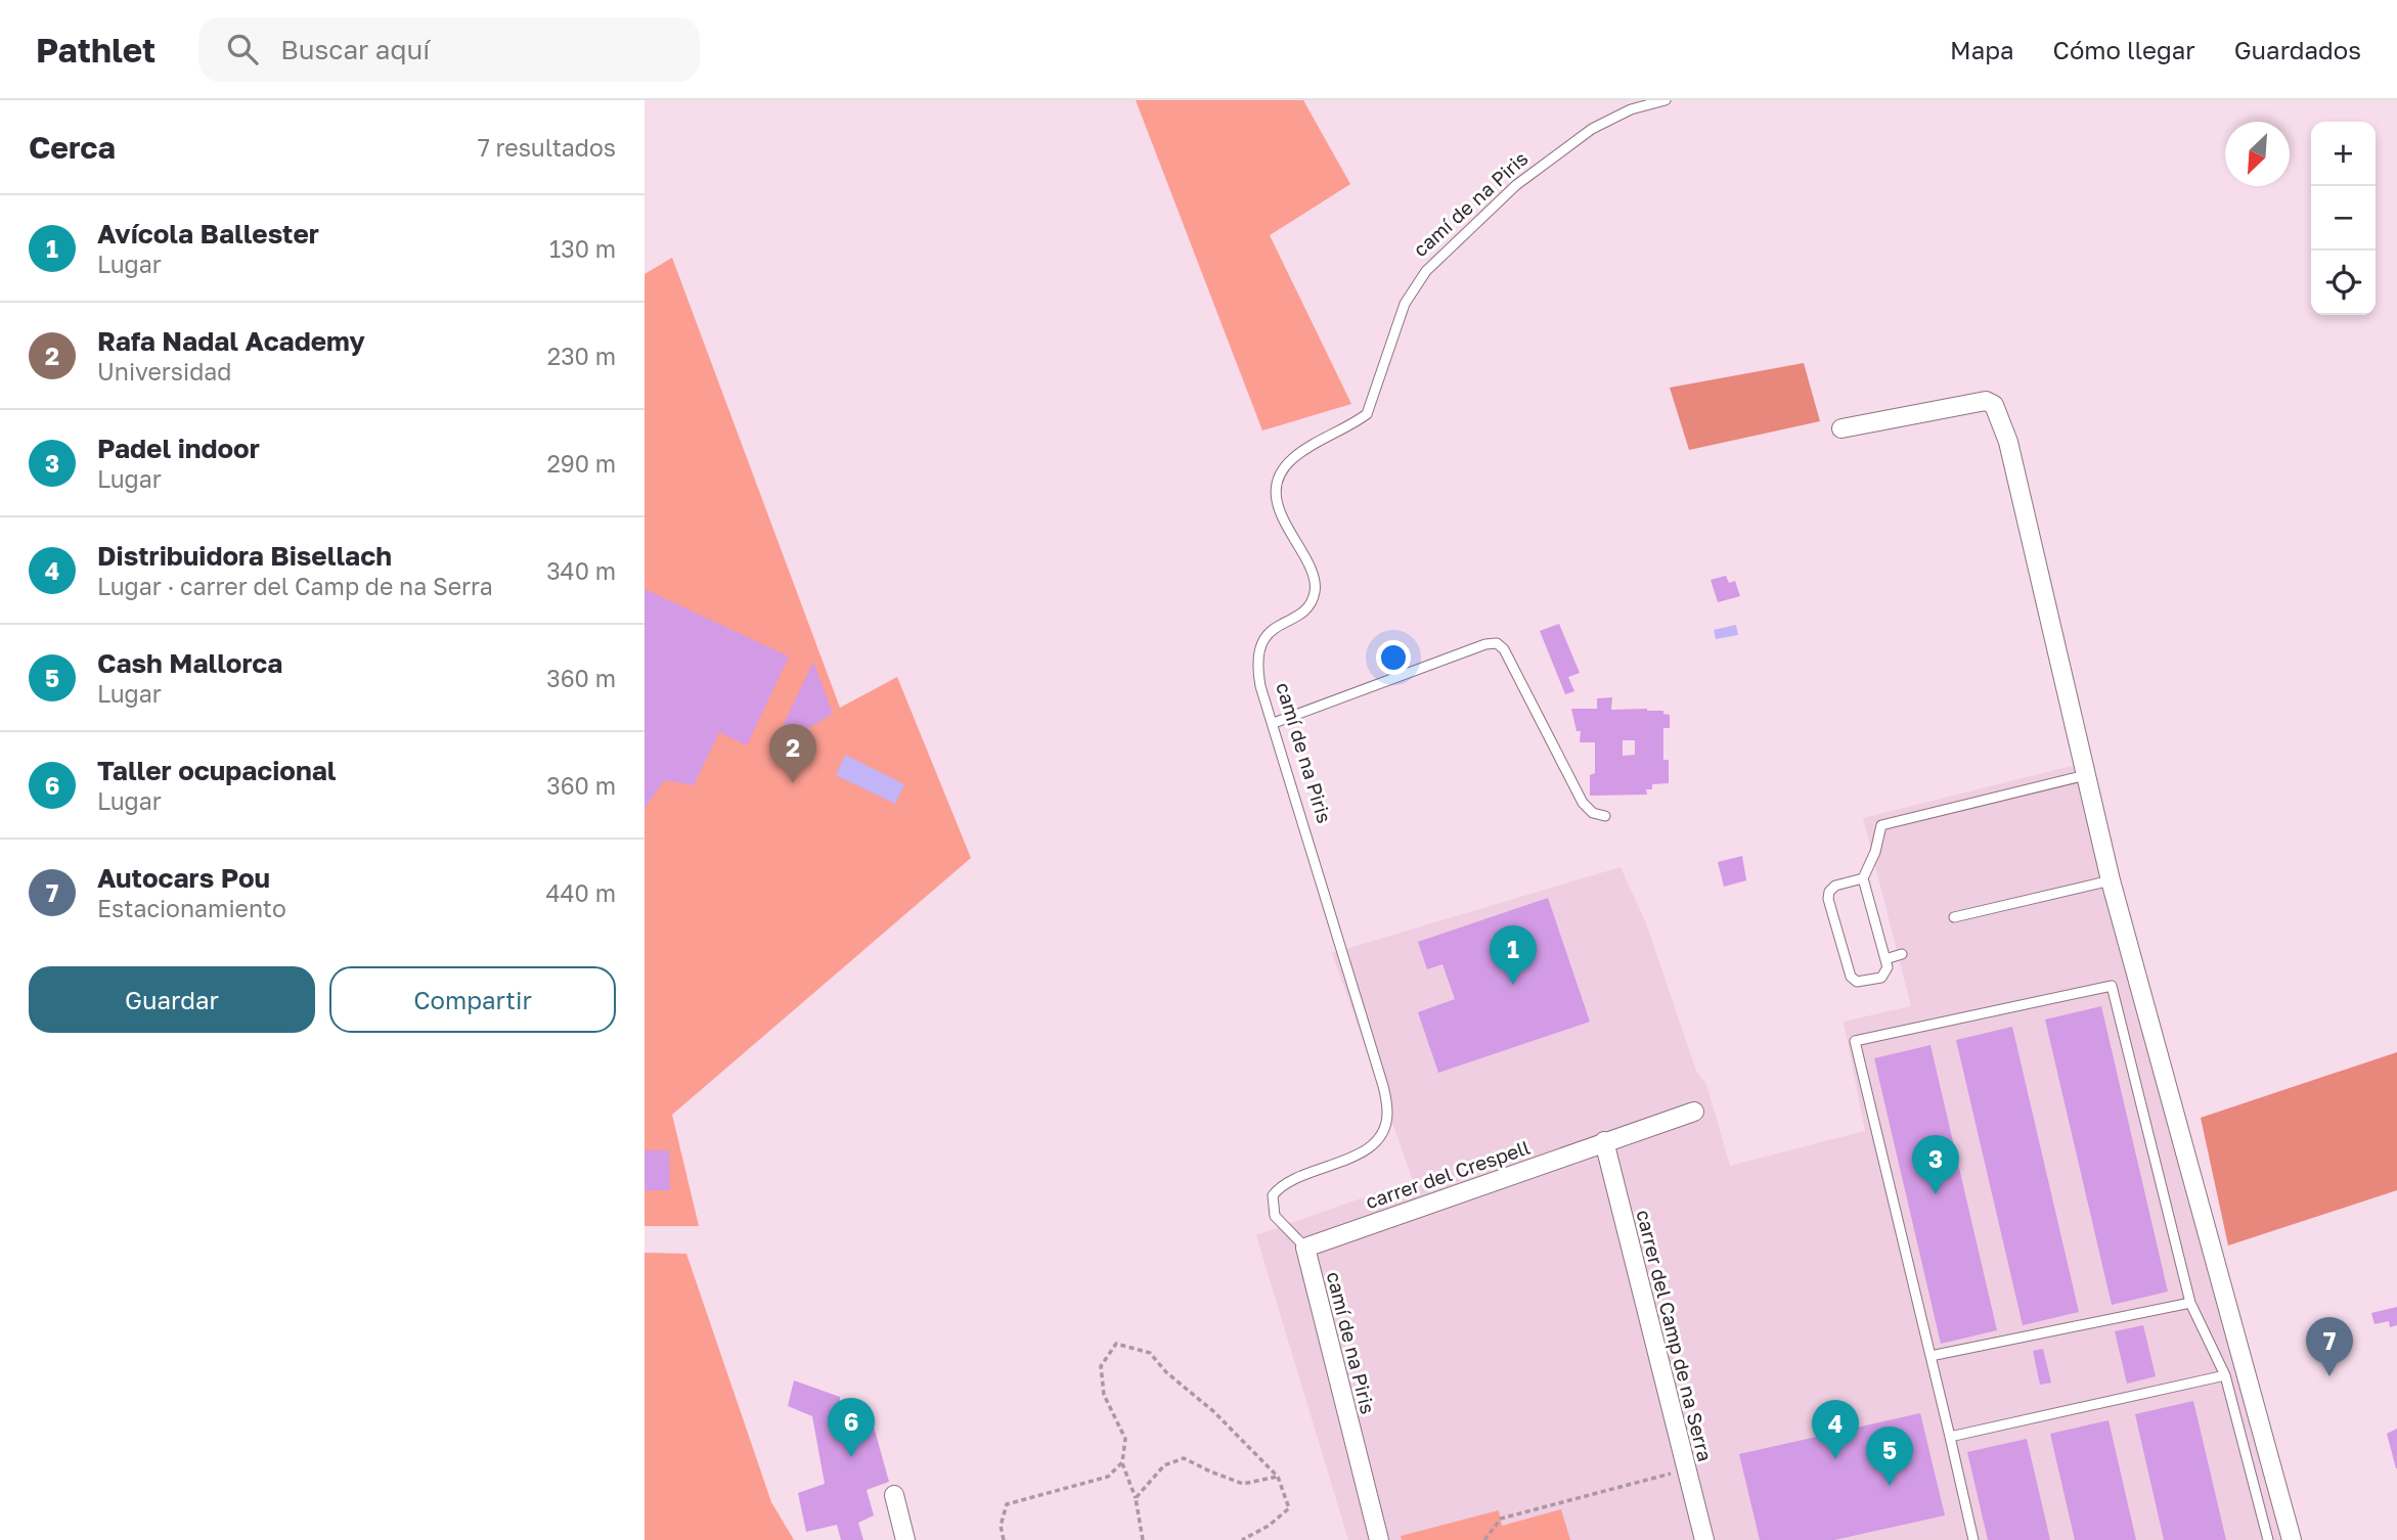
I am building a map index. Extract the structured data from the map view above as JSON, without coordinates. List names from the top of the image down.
{
  "streets": {
    "street": ["camí de na Piris", "carrer del Crespell", "carrer del Camp de na Serra"]
  },
  "crossings": [
    ["camí de na Piris", "carrer del Crespell"],
    ["carrer del Crespell", "carrer del Camp de na Serra"]
  ],
  "north": "bottom left",
  "page": {
    "header": "Pathlet",
    "search": "Buscar aquí",
    "nav": ["Mapa", "Cómo llegar", "Guardados"],
    "heading": ["Cerca", "7 resultados"],
    "map_buttons": ["+", "−"],
    "list": [
      {
        "mark": "1",
        "name": "Avícola Ballester",
        "note": "Lugar",
        "value": "130 m"
      },
      {
        "mark": "2",
        "name": "Rafa Nadal Academy",
        "note": "Universidad",
        "value": "230 m"
      },
      {
        "mark": "3",
        "name": "Padel indoor",
        "note": "Lugar",
        "value": "290 m"
      },
      {
        "mark": "4",
        "name": "Distribuidora Bisellach",
        "note": "Lugar · carrer del Camp de na Serra",
        "value": "340 m"
      },
      {
        "mark": "5",
        "name": "Cash Mallorca",
        "note": "Lugar",
        "value": "360 m"
      },
      {
        "mark": "6",
        "name": "Taller ocupacional",
        "note": "Lugar",
        "value": "360 m"
      },
      {
        "mark": "7",
        "name": "Autocars Pou",
        "note": "Estacionamiento",
        "value": "440 m"
      }
    ],
    "pins": [
      "2",
      "1",
      "3",
      "7",
      "6",
      "4",
      "5"
    ],
    "buttons": ["Guardar", "Compartir"]
  }
}
